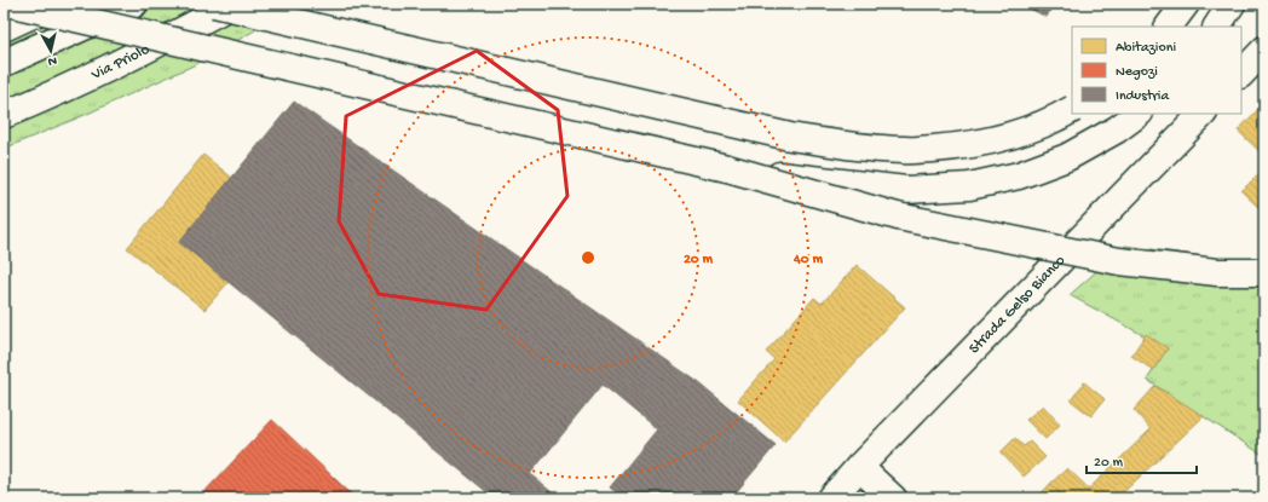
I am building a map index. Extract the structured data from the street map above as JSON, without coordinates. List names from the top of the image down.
{
  "streets": {
    "main road": ["Via Priolo", "Strada Gelso Bianco"]
  },
  "legend": ["Abitazioni", "Negozi", "Industria"],
  "scale_bar": "20 m",
  "north": "bottom",
  "rings": ["20 m", "40 m"]
}
